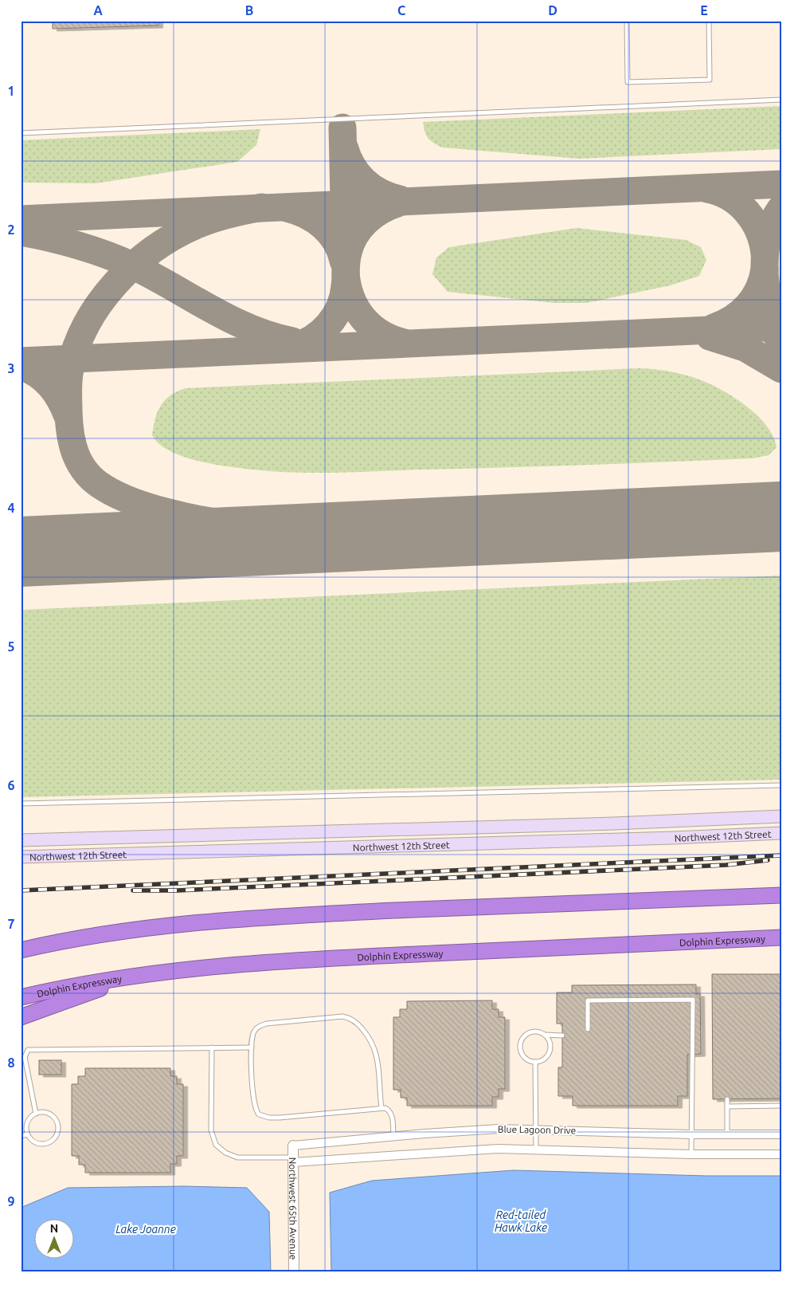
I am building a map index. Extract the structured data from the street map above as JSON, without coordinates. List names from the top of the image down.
{
  "streets": {
    "highway": ["Dolphin Expressway"],
    "main road": ["Northwest 12th Street"],
    "street": ["Blue Lagoon Drive", "Northwest 65th Avenue"]
  },
  "crossings": [
    ["Blue Lagoon Drive", "Northwest 65th Avenue"]
  ],
  "water": ["Red-tailed Hawk Lake", "Lake Joanne"],
  "north": "top",
  "grid": {
    "columns": [
      "A",
      "B",
      "C",
      "D",
      "E"
    ],
    "rows": [
      "1",
      "2",
      "3",
      "4",
      "5",
      "6",
      "7",
      "8",
      "9"
    ]
  }
}
